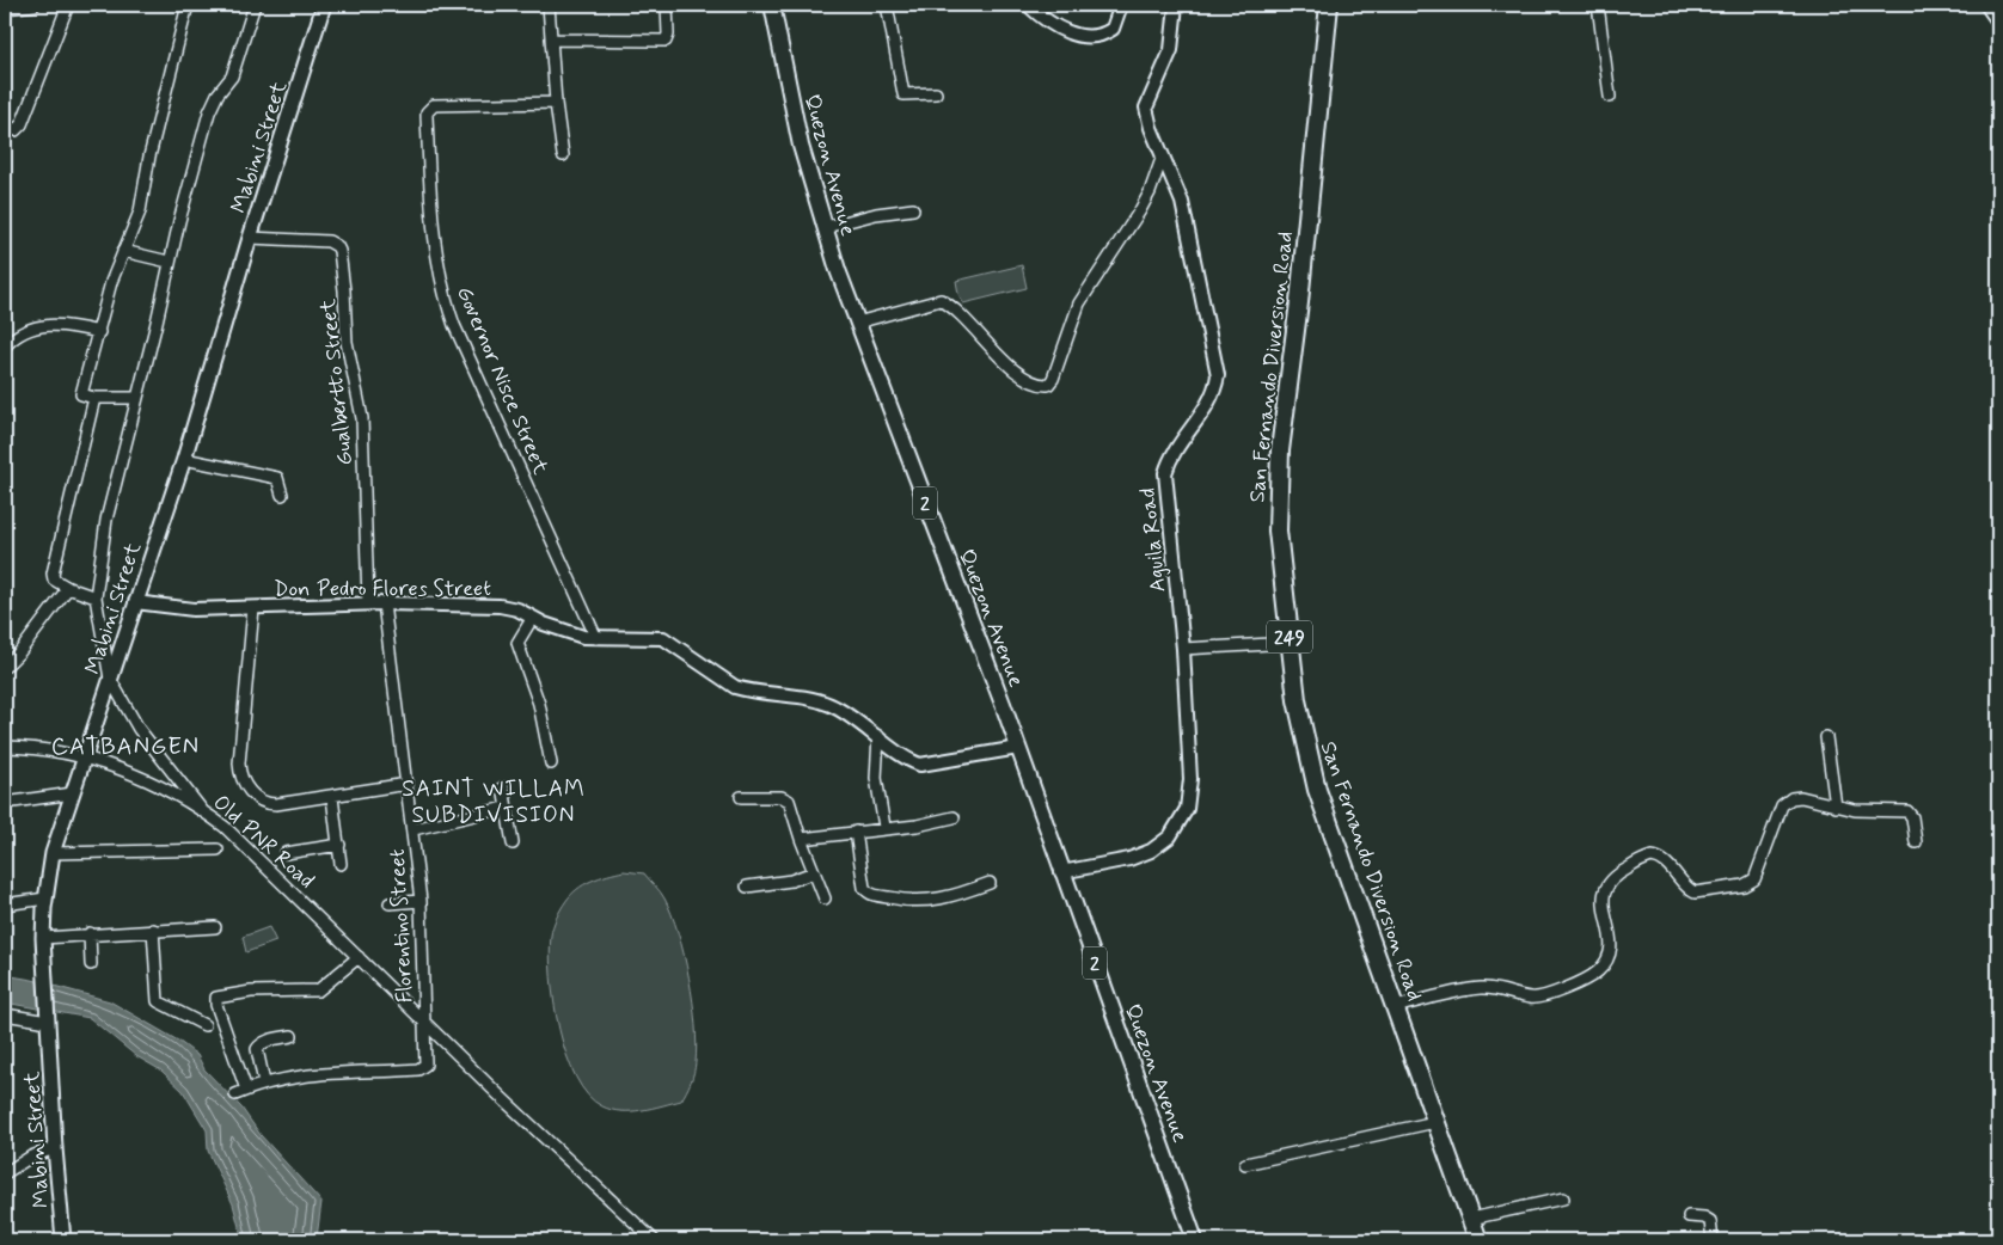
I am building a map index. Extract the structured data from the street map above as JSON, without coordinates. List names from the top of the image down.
{
  "streets": {
    "highway": ["San Fernando Diversion Road", "249"],
    "main road": ["Mabini Street", "Quezon Avenue", "2"],
    "street": [
      "Governor Nisce Street",
      "Gualbertto Street",
      "Aguila Road",
      "Don Pedro Flores Street",
      "Old PNR Road",
      "Florentino Street"
    ]
  },
  "crossings": [
    ["Mabini Street", "Gualbertto Street"],
    ["Mabini Street", "Don Pedro Flores Street"],
    ["Mabini Street", "Old PNR Road"],
    ["Quezon Avenue", "Aguila Road"],
    ["Quezon Avenue", "Don Pedro Flores Street"],
    ["Governor Nisce Street", "Don Pedro Flores Street"],
    ["Gualbertto Street", "Don Pedro Flores Street"],
    ["Don Pedro Flores Street", "Florentino Street"],
    ["Old PNR Road", "Florentino Street"]
  ],
  "districts": ["CATBANGEN", "SAINT WILLAM SUBDIVISION"]
}
